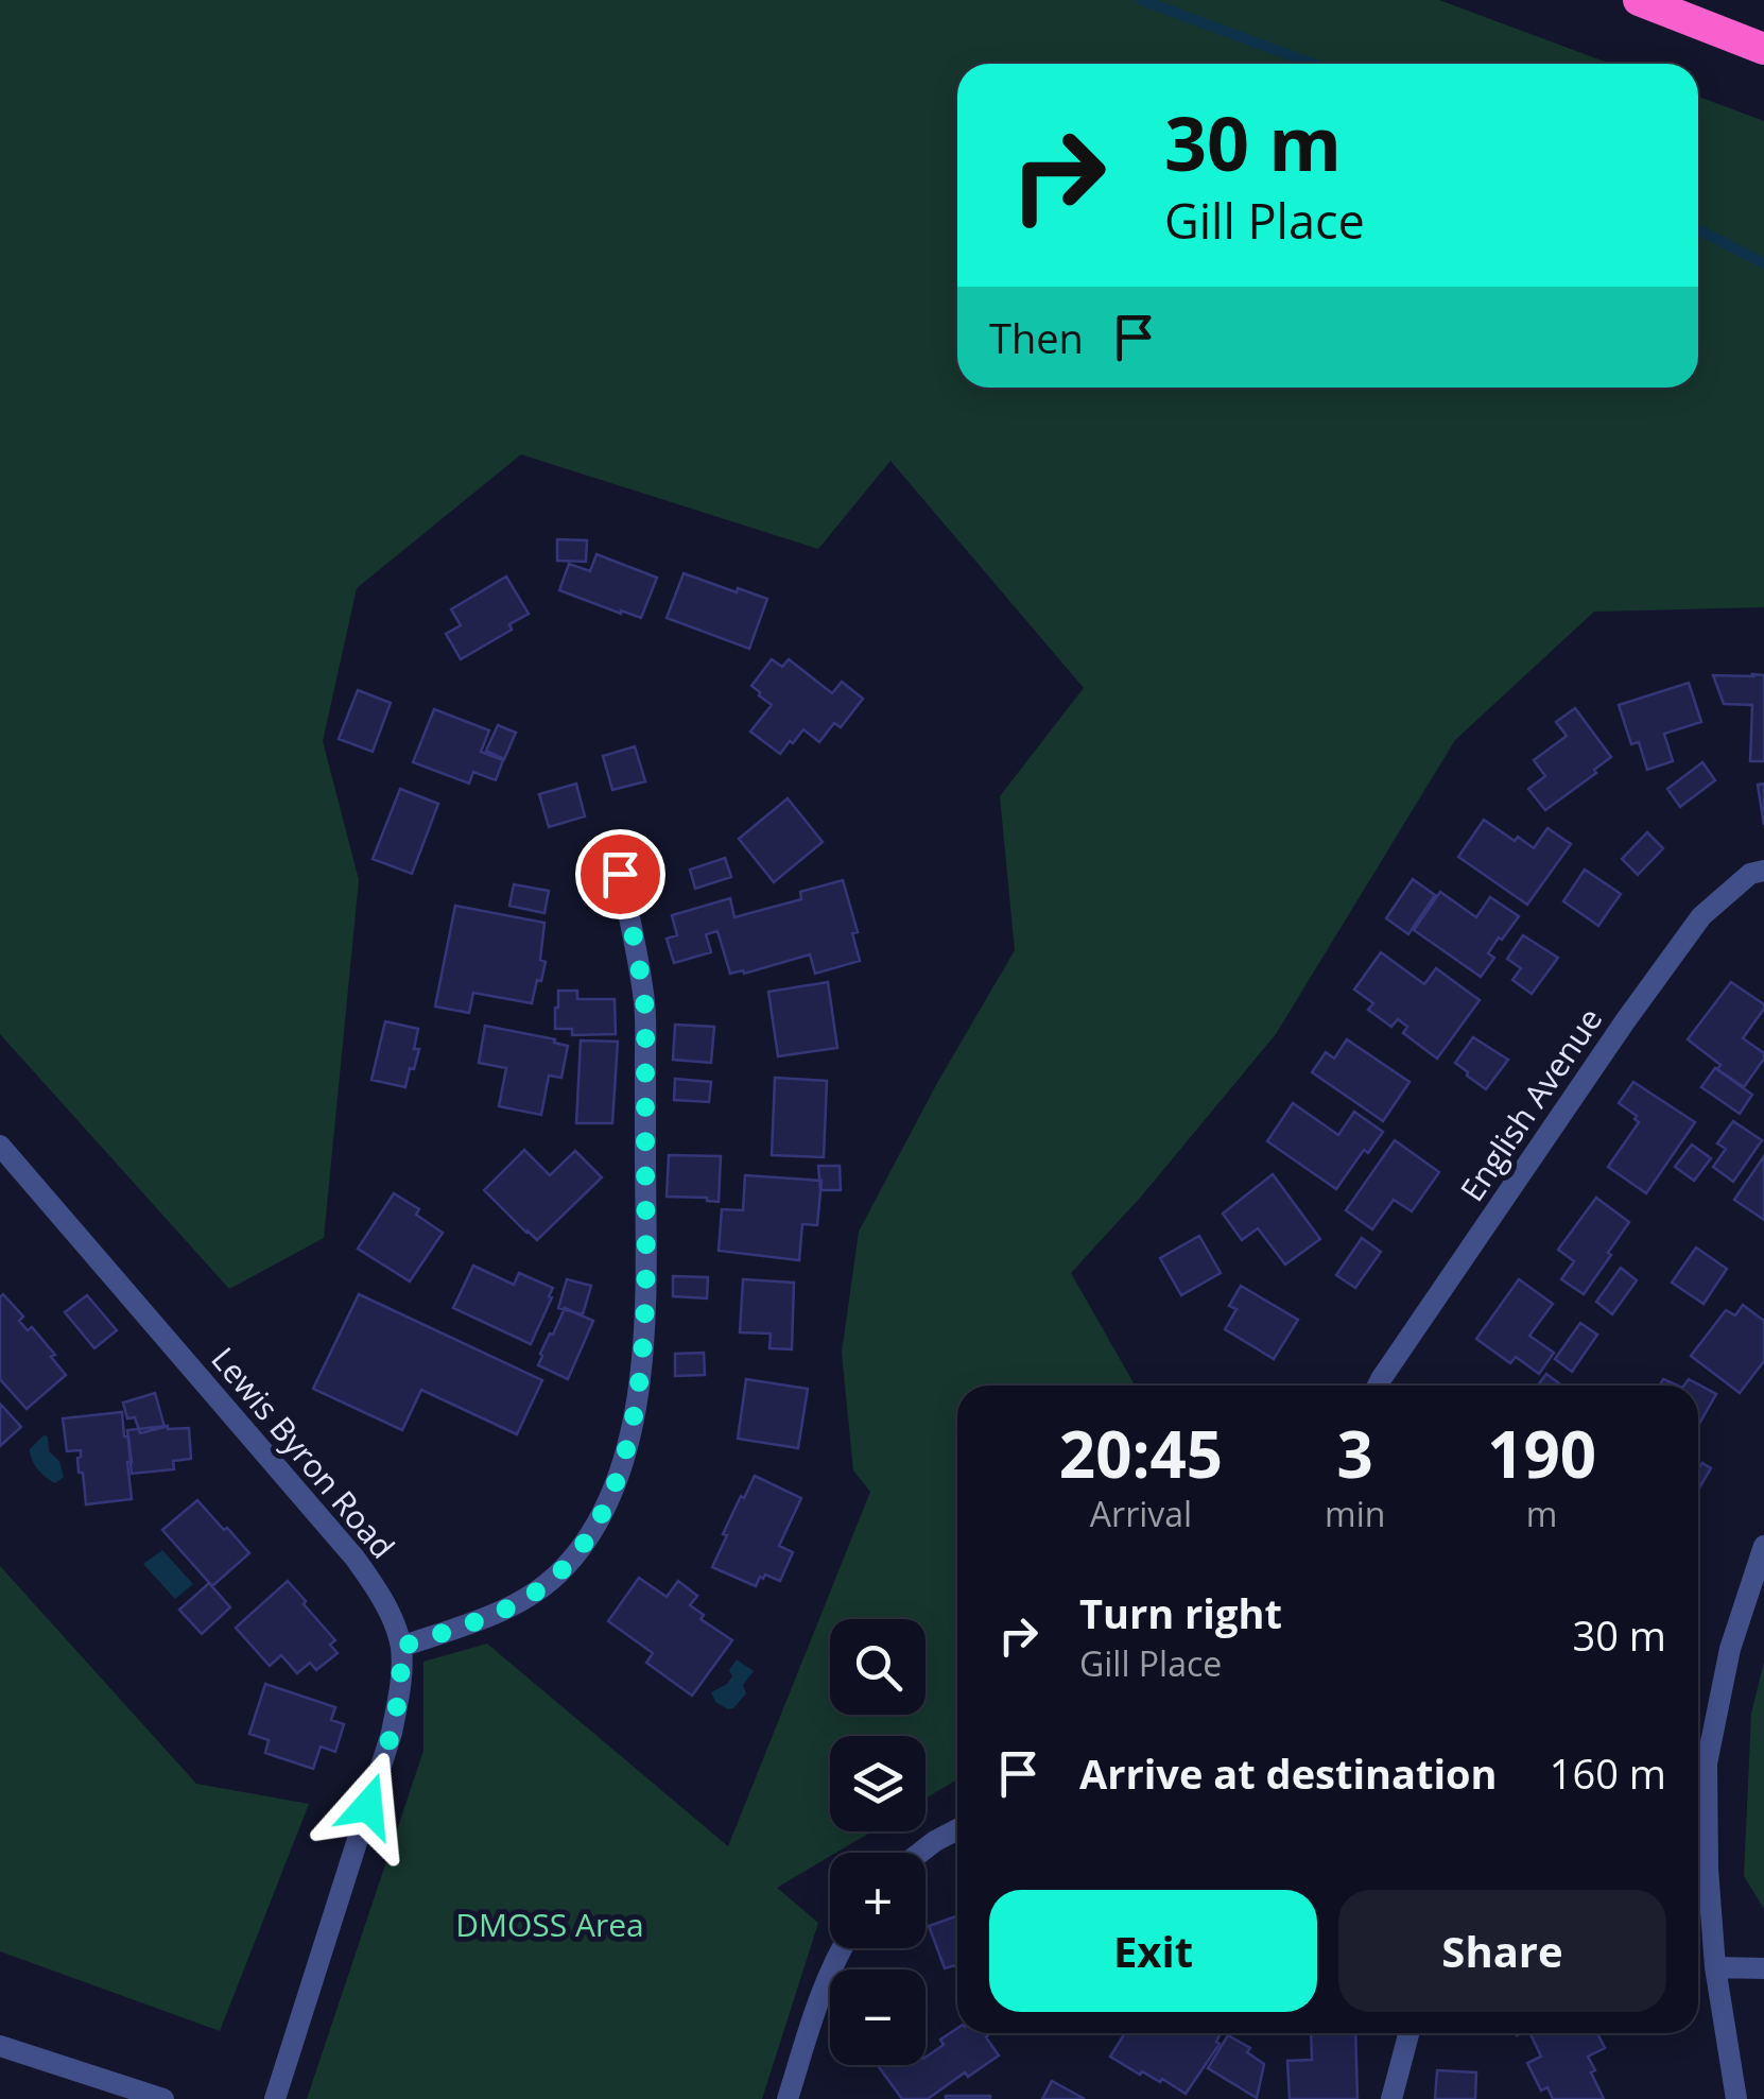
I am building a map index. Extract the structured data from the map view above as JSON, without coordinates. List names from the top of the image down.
{
  "streets": {
    "street": ["English Avenue", "Lewis Byron Road"]
  },
  "parks": ["DMOSS Area"],
  "page": {
    "turn": ["30 m", "Gill Place"],
    "then": "Then",
    "eta": [
      "20:45",
      "Arrival",
      "3",
      "min",
      "190",
      "m"
    ],
    "list": [
      {
        "name": "Turn right",
        "note": "Gill Place",
        "value": "30 m"
      },
      {
        "name": "Arrive at destination",
        "value": "160 m"
      }
    ],
    "map_buttons": ["+", "−"],
    "buttons": ["Exit", "Share"]
  }
}
